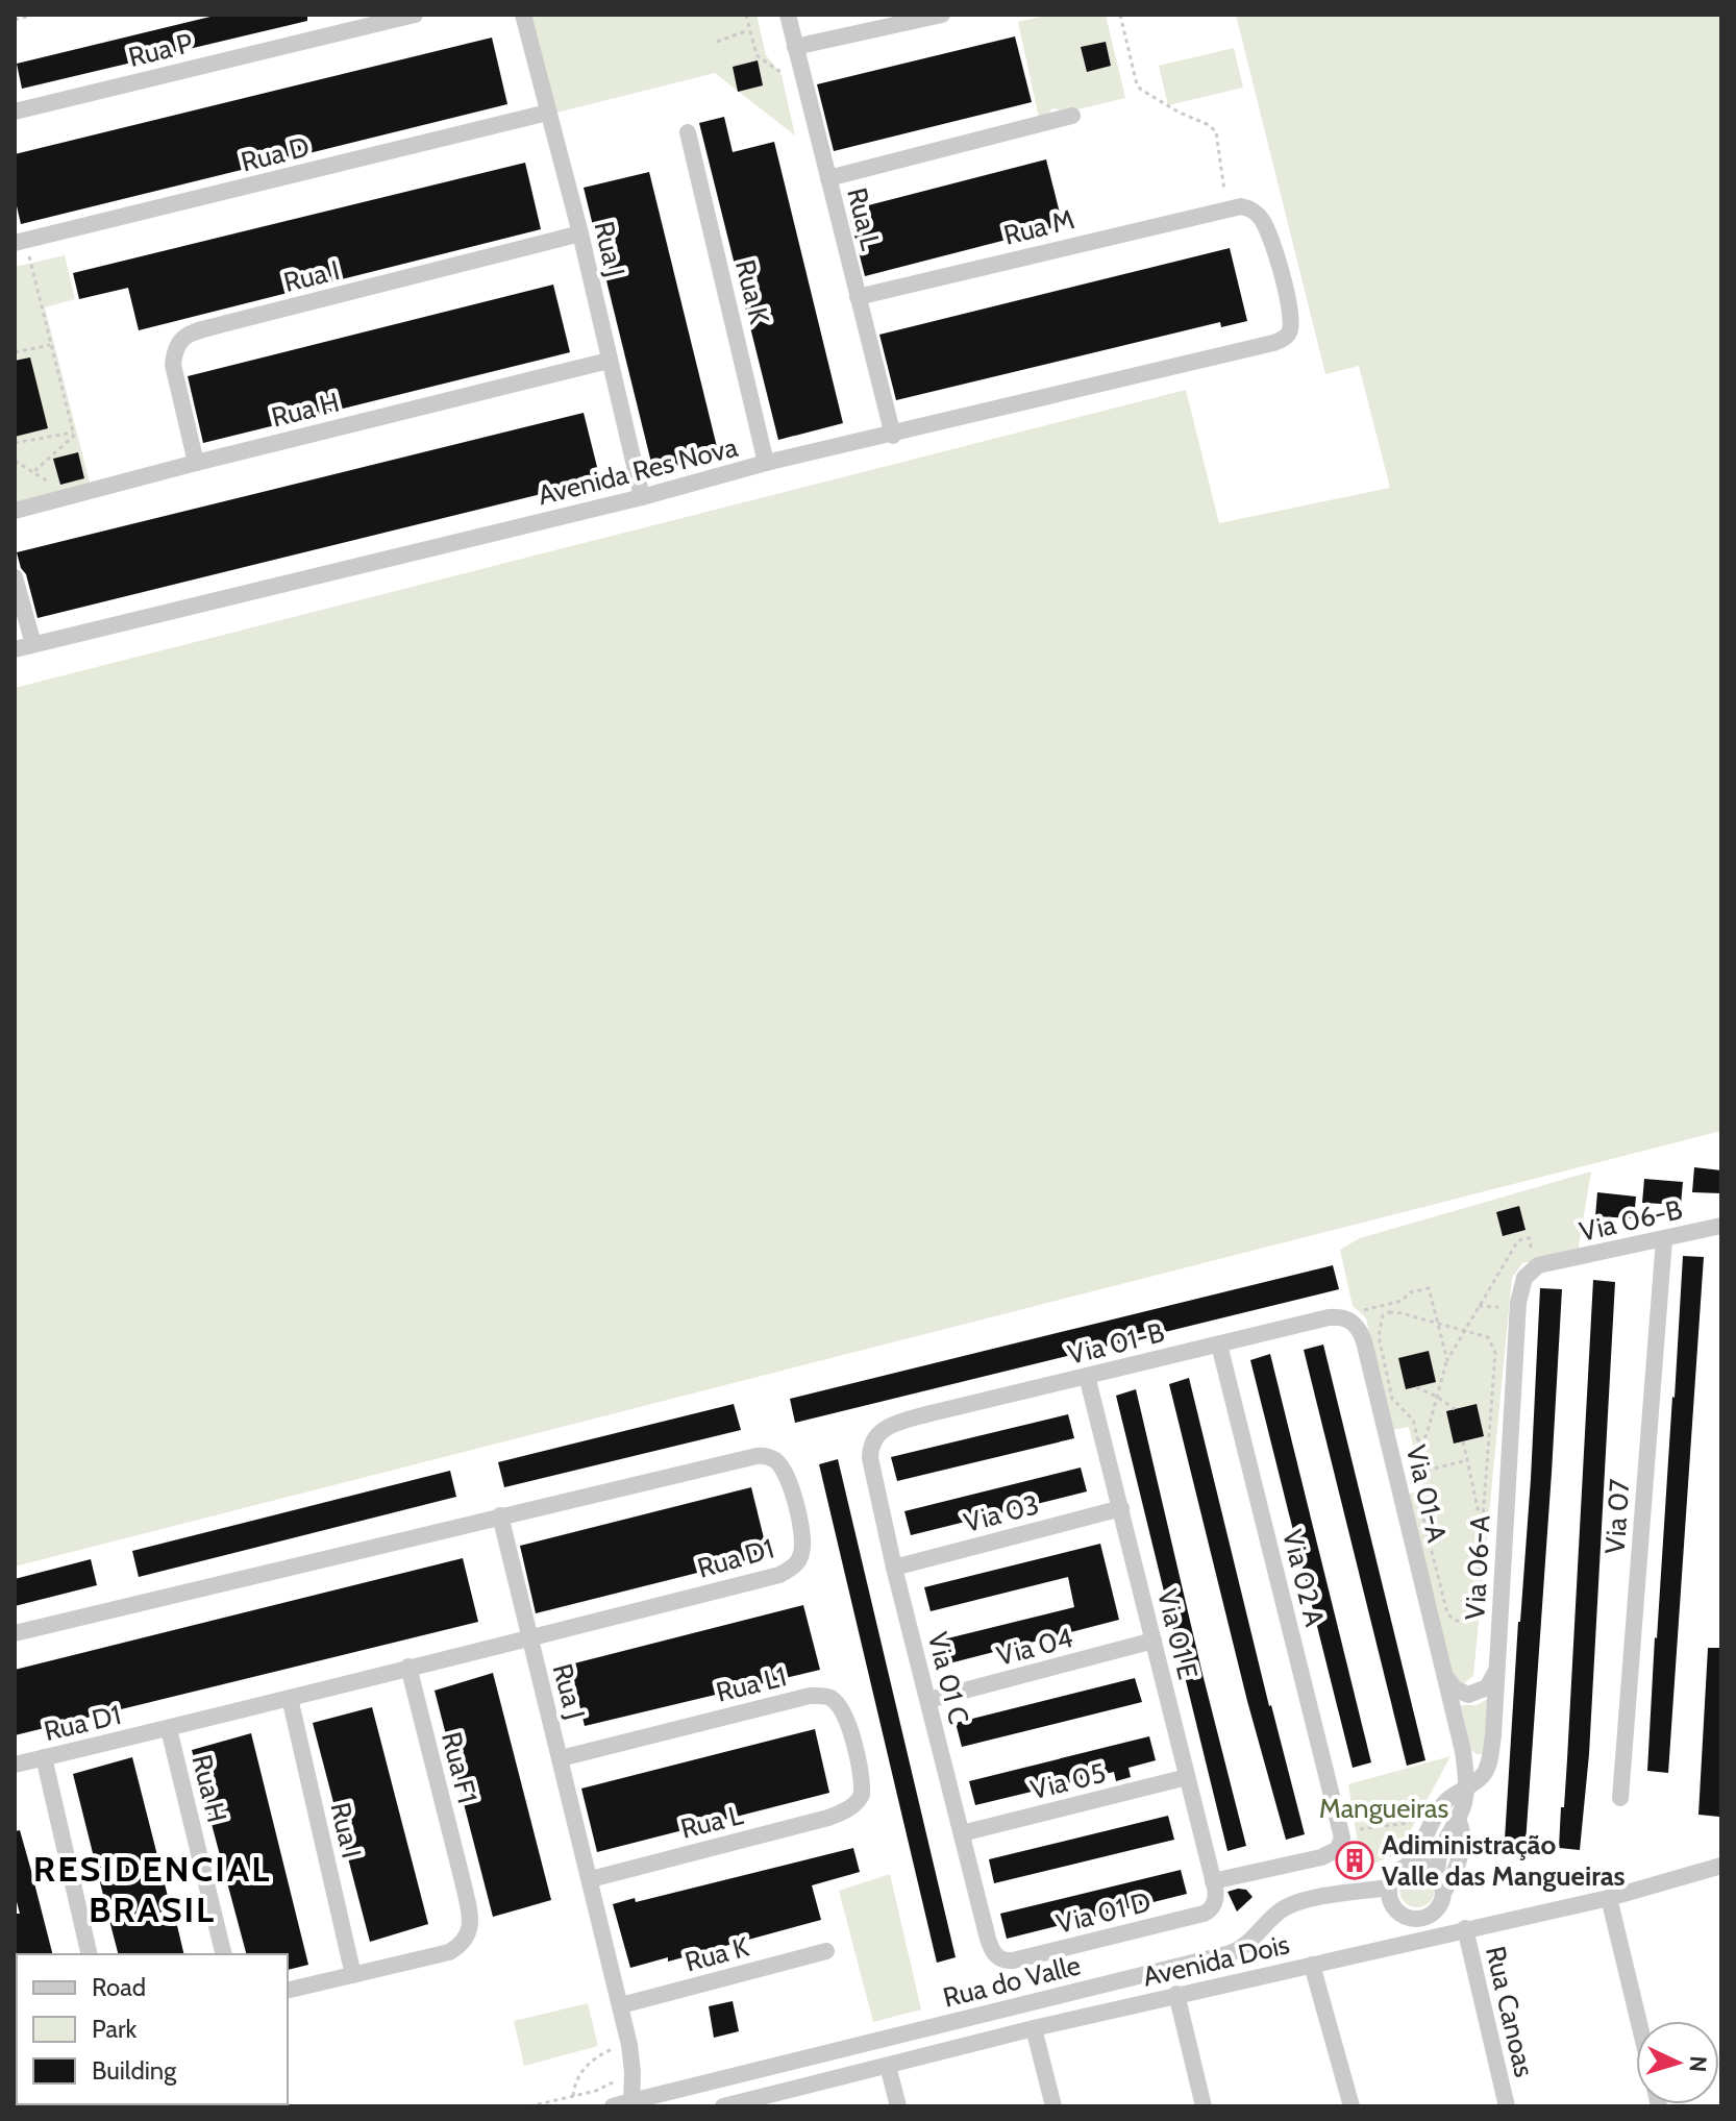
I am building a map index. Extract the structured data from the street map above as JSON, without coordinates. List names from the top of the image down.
{
  "streets": {
    "street": [
      "Rua P",
      "Rua D",
      "Rua L",
      "Rua M",
      "Rua J",
      "Rua I",
      "Rua K",
      "Rua H",
      "Avenida Res Nova",
      "Via 06-B",
      "Via 01-B",
      "Via 01-A",
      "Via 03",
      "Via 07",
      "Rua D1",
      "Via 06-A",
      "Via 02 A",
      "Via 01 E",
      "Via 04",
      "Via 01 C",
      "Rua L1",
      "Rua F1",
      "Via 05",
      "Via 01 D",
      "Avenida Dois",
      "Rua do Valle",
      "Rua Canoas"
    ]
  },
  "crossings": [
    ["Rua D", "Rua J"],
    ["Rua L", "Rua M"],
    ["Rua L", "Rua J"],
    ["Rua L", "Avenida Res Nova"],
    ["Rua L", "Rua L1"],
    ["Rua M", "Avenida Res Nova"],
    ["Rua J", "Rua I"],
    ["Rua J", "Rua K"],
    ["Rua J", "Rua H"],
    ["Rua J", "Avenida Res Nova"],
    ["Rua J", "Rua D1"],
    ["Rua J", "Rua L1"],
    ["Rua J", "Rua do Valle"],
    ["Rua I", "Rua H"],
    ["Rua I", "Rua D1"],
    ["Rua I", "Rua F1"],
    ["Rua K", "Avenida Res Nova"],
    ["Rua H", "Rua D1"],
    ["Via 06-B", "Via 07"],
    ["Via 06-B", "Via 06-A"],
    ["Via 01-B", "Via 01-A"],
    ["Via 01-B", "Via 02 A"],
    ["Via 01-B", "Via 01 E"],
    ["Via 01-B", "Via 01 C"],
    ["Via 01-A", "Via 06-A"],
    ["Via 03", "Via 01 E"],
    ["Via 03", "Via 01 C"],
    ["Rua D1", "Rua F1"],
    ["Via 06-A", "Rua do Valle"],
    ["Via 01 E", "Via 04"],
    ["Via 01 E", "Via 05"],
    ["Via 01 E", "Via 01 D"],
    ["Via 04", "Via 01 C"],
    ["Via 01 C", "Via 05"],
    ["Via 01 C", "Via 01 D"],
    ["Avenida Dois", "Rua Canoas"]
  ],
  "districts": ["RESIDENCIAL BRASIL"],
  "parks": ["Mangueiras"],
  "places": {
    "building": ["Adiministração Valle das Mangueiras"]
  },
  "legend": ["Road", "Park", "Building"],
  "north": "right"
}
